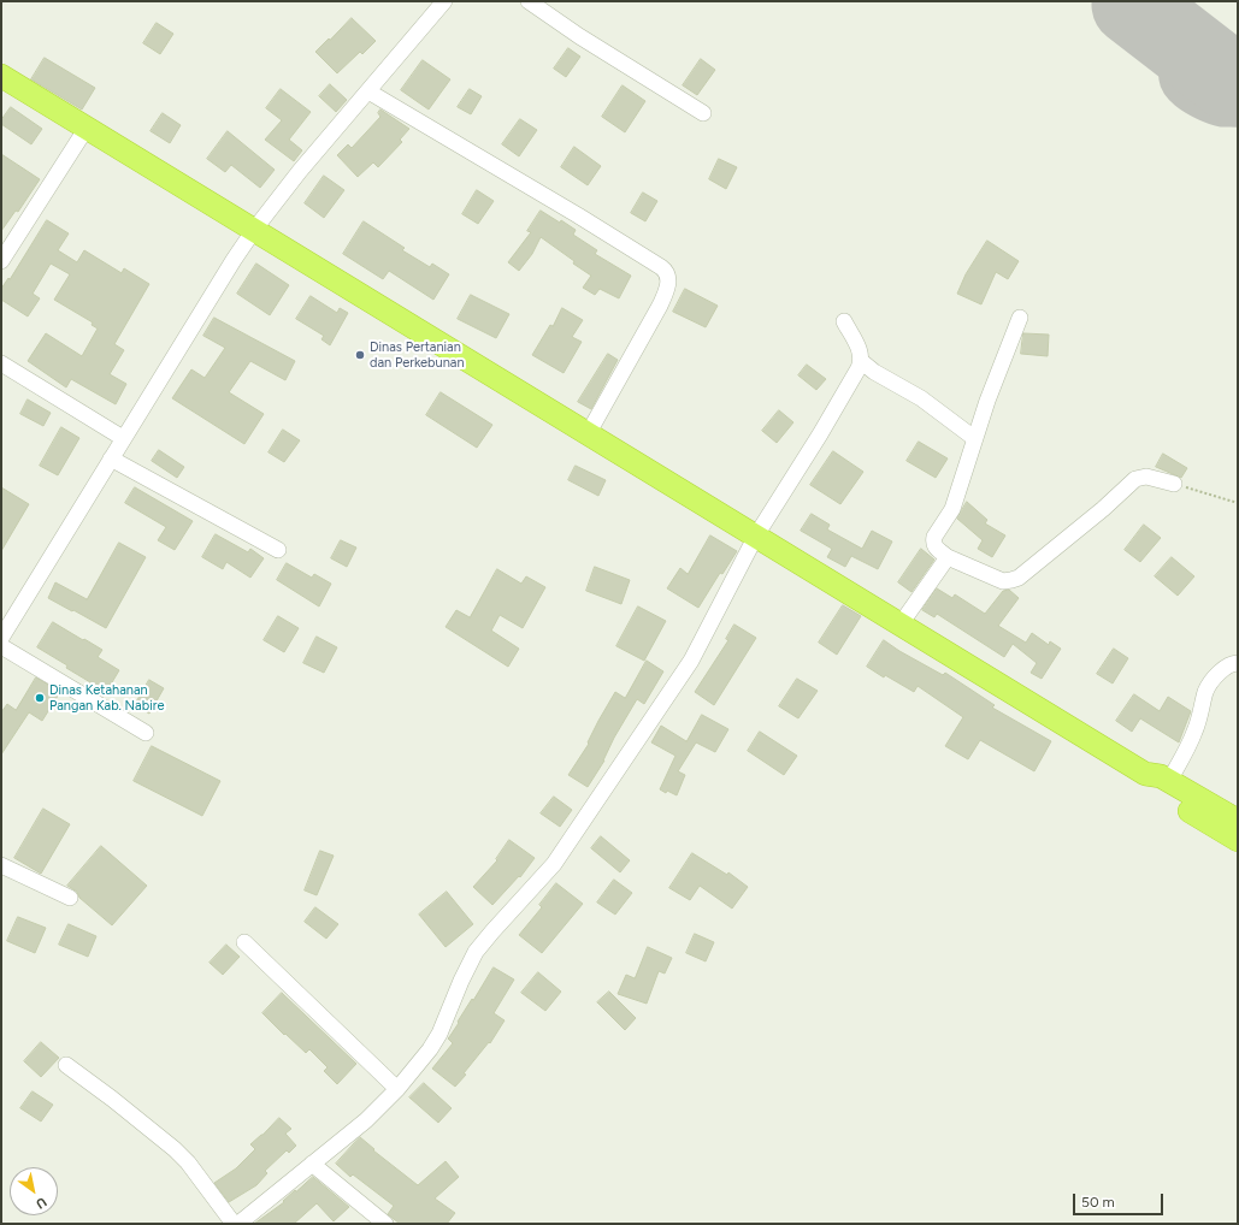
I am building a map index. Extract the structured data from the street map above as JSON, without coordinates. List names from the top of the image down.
{
  "places": ["Dinas Pertanian dan Perkebunan", "Dinas Ketahanan Pangan Kab. Nabire"],
  "scale_bar": "50 m",
  "north": "bottom right"
}
